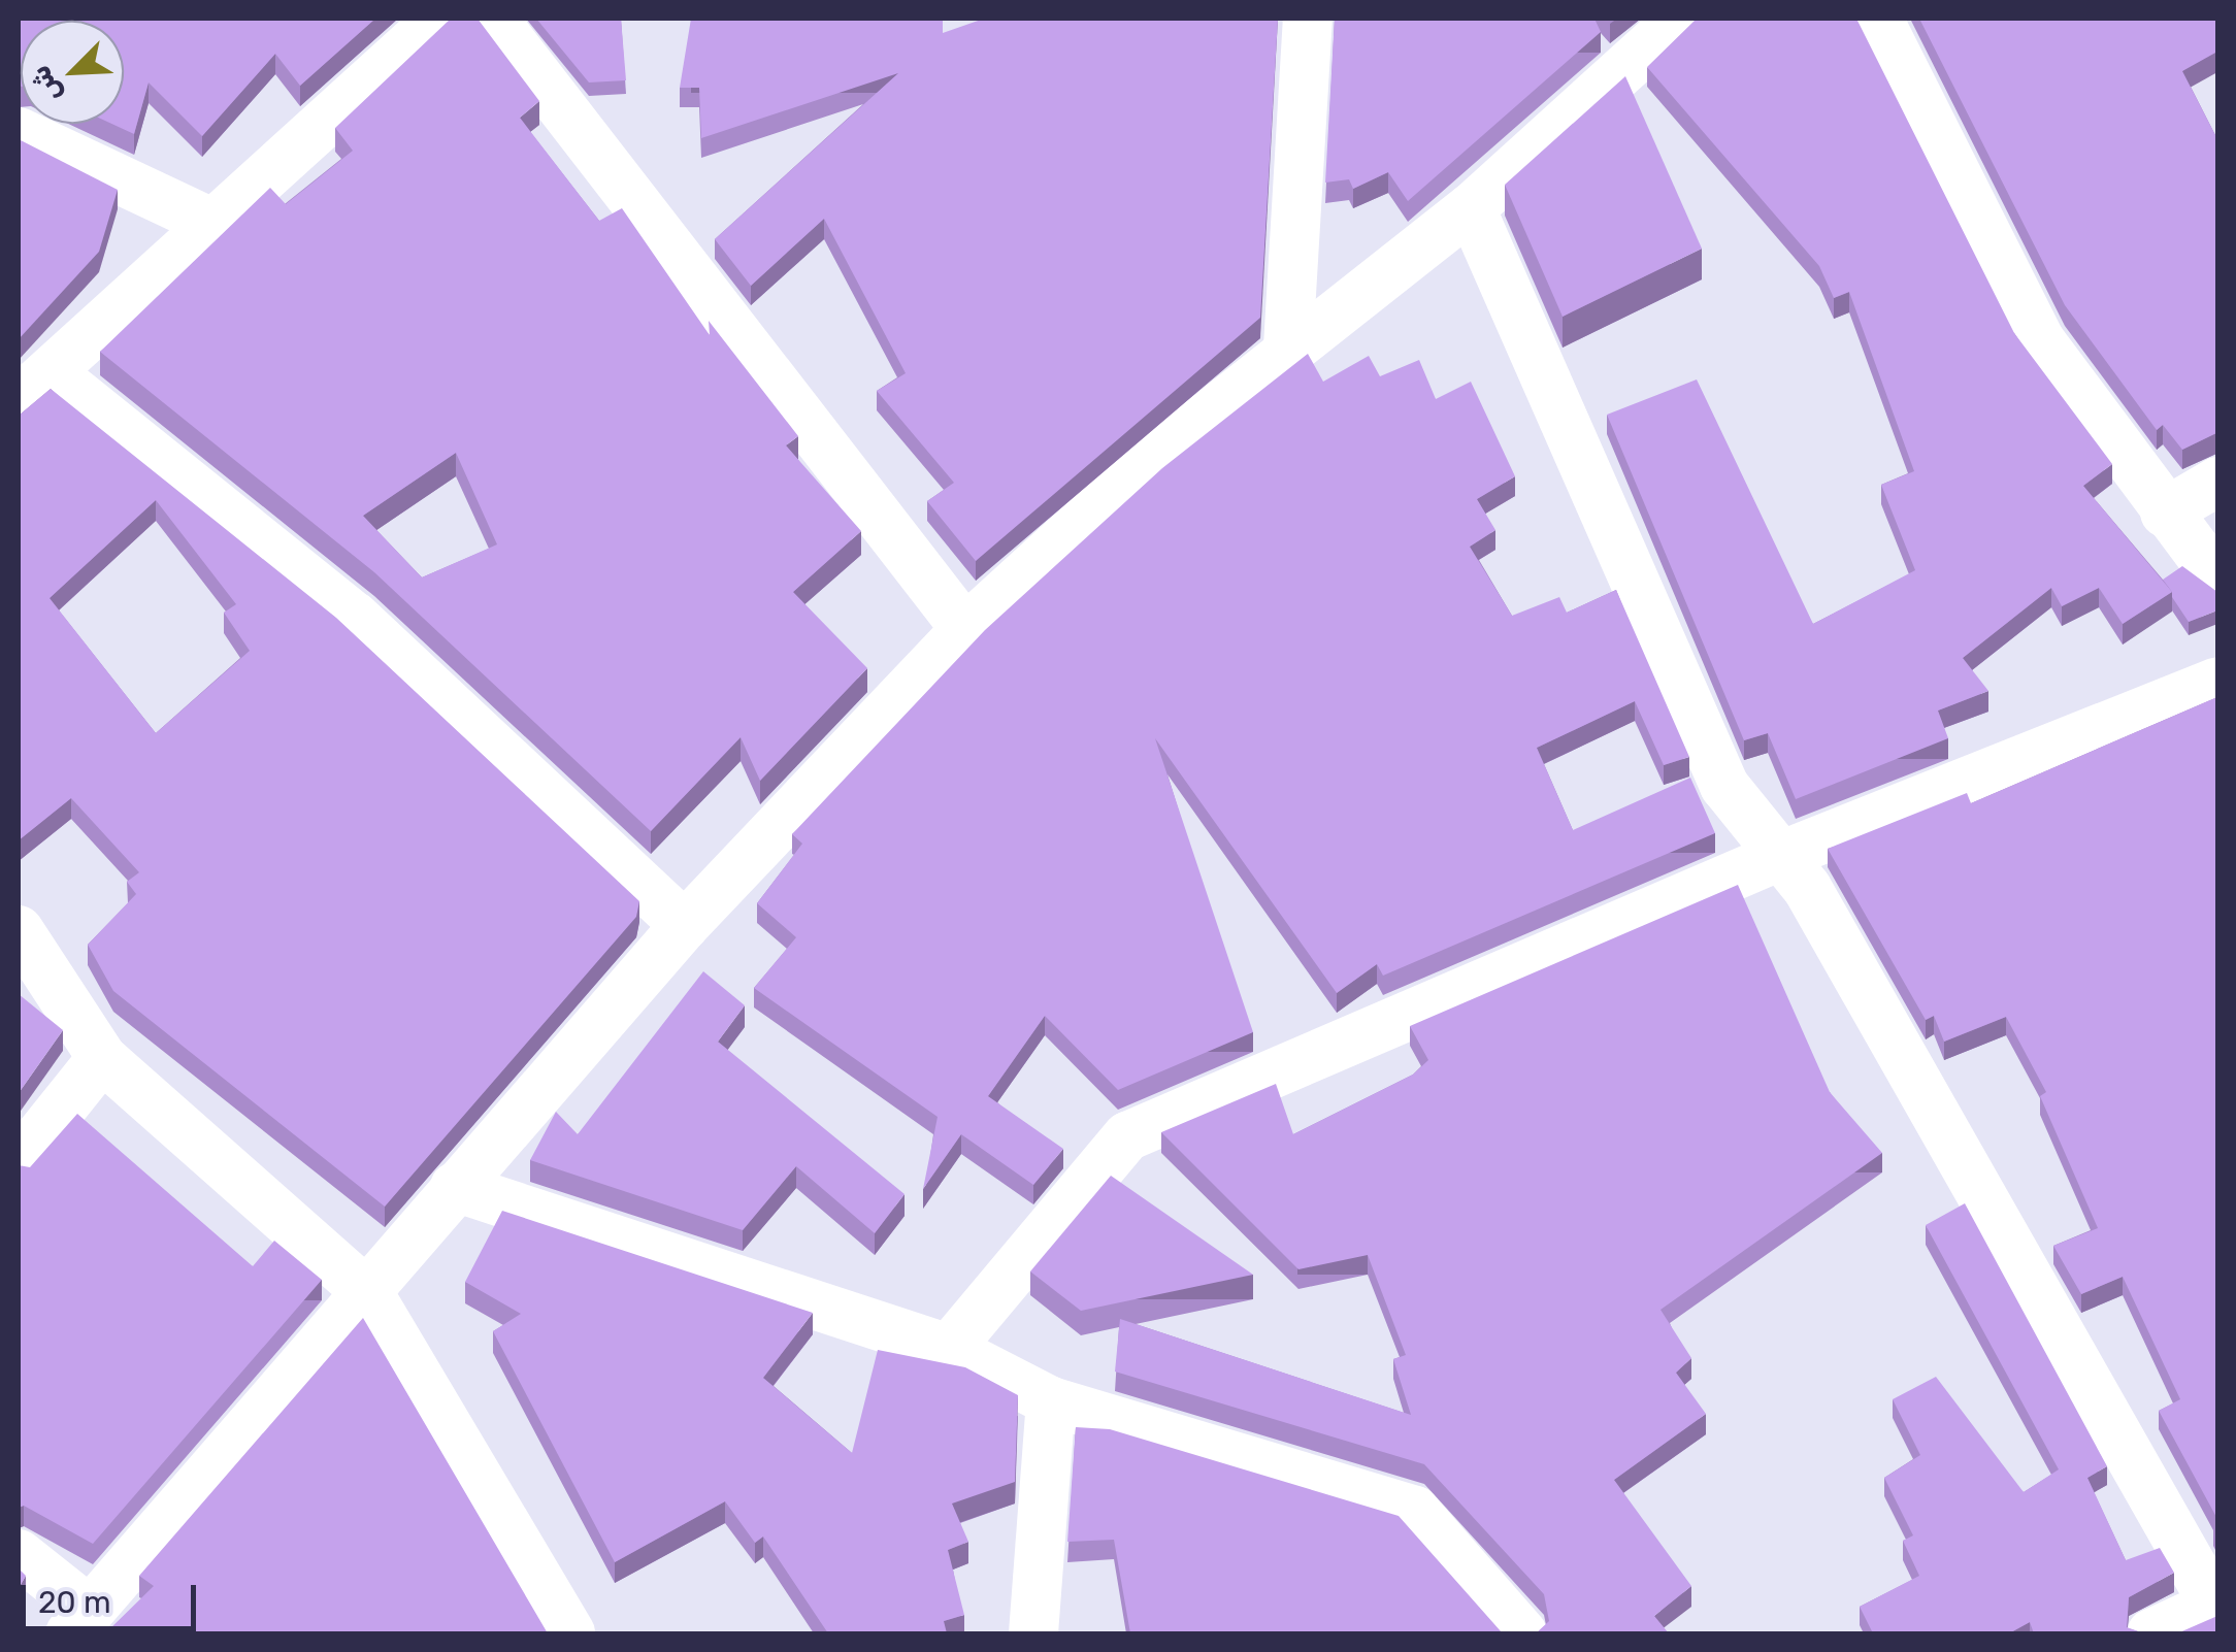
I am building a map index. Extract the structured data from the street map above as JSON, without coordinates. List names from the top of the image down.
{
  "scale_bar": "20 m",
  "north": "bottom left"
}
